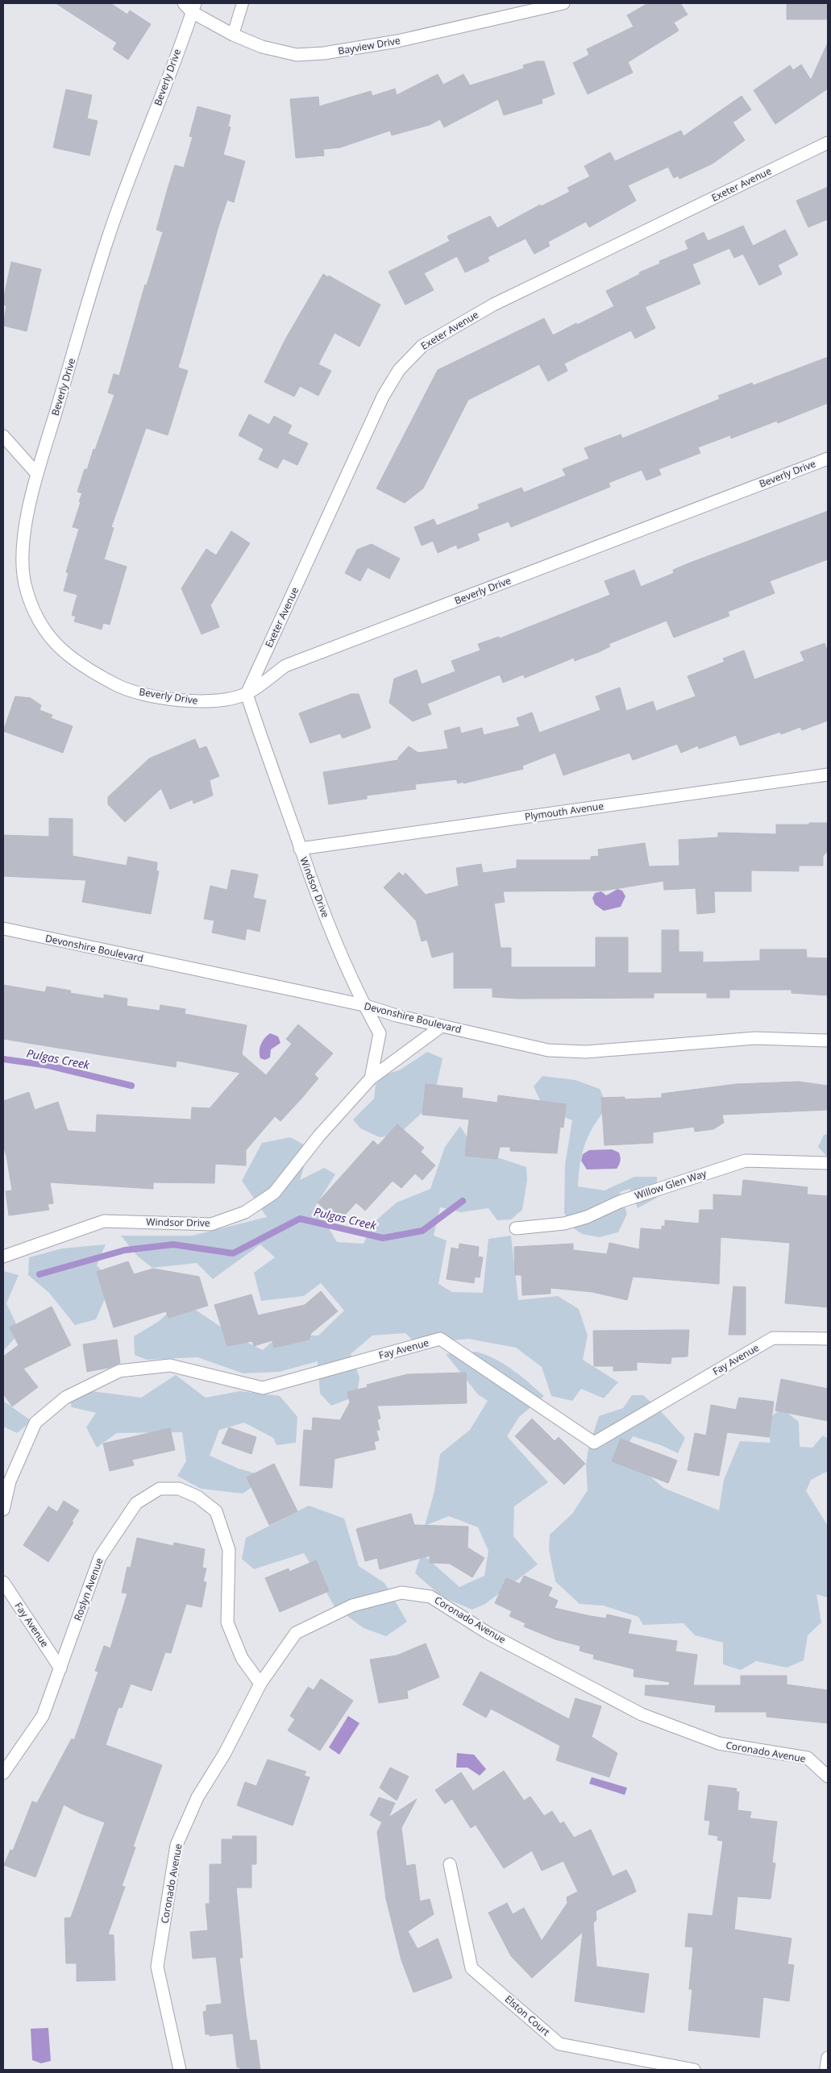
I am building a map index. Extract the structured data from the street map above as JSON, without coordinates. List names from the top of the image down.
{
  "streets": {
    "street": [
      "Bayview Drive",
      "Beverly Drive",
      "Exeter Avenue",
      "Plymouth Avenue",
      "Windsor Drive",
      "Devonshire Boulevard",
      "Willow Glen Way",
      "Fay Avenue",
      "Roslyn Avenue",
      "Coronado Avenue",
      "Elston Court"
    ]
  },
  "crossings": [
    ["Bayview Drive", "Beverly Drive"],
    ["Beverly Drive", "Exeter Avenue"],
    ["Beverly Drive", "Windsor Drive"],
    ["Exeter Avenue", "Windsor Drive"],
    ["Plymouth Avenue", "Windsor Drive"],
    ["Windsor Drive", "Devonshire Boulevard"],
    ["Fay Avenue", "Roslyn Avenue"],
    ["Roslyn Avenue", "Coronado Avenue"]
  ],
  "water": ["Pulgas Creek"]
}
